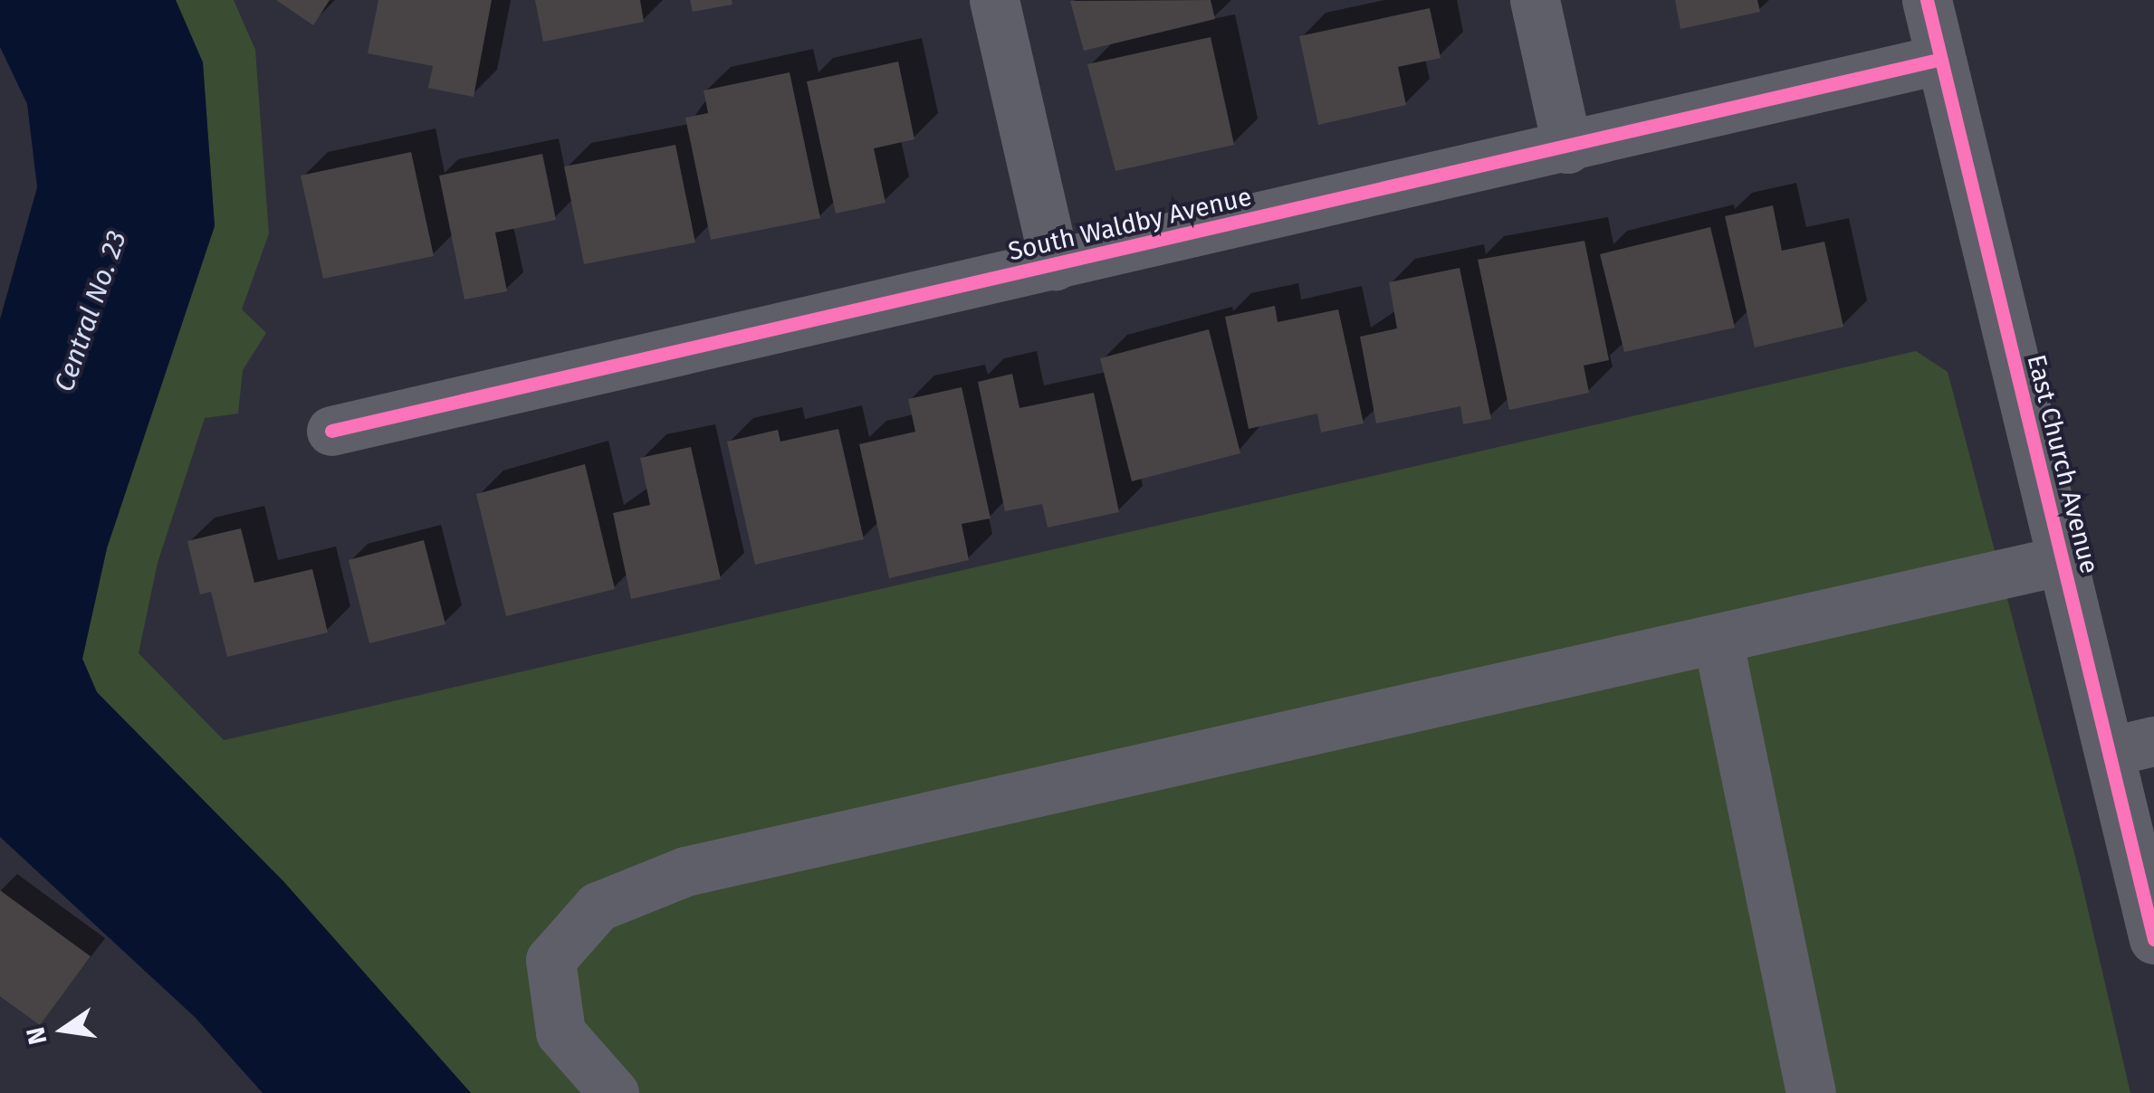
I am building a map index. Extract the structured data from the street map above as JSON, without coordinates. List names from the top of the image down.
{
  "streets": {
    "street": ["South Waldby Avenue", "East Church Avenue"]
  },
  "crossings": [
    ["South Waldby Avenue", "East Church Avenue"]
  ],
  "water": ["Central No. 23"],
  "north": "left"
}
